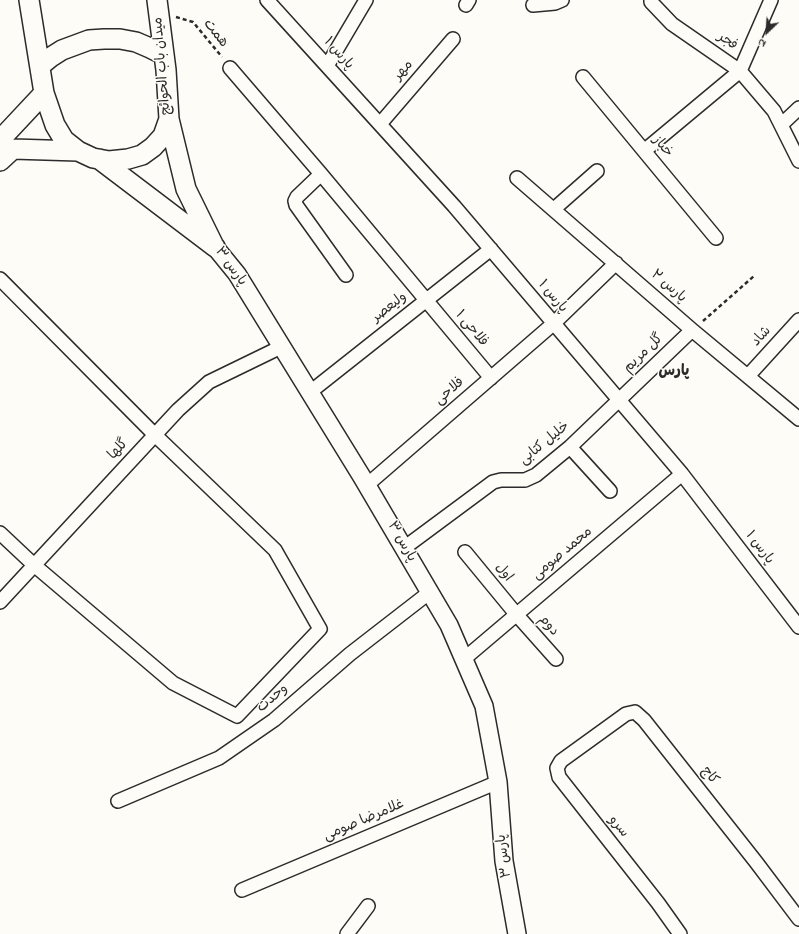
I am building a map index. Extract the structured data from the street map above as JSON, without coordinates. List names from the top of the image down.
{
  "streets": {
    "main road": ["میدان باب الحوائج", "پارس ۳"],
    "street": [
      "فجر",
      "پارس ۱",
      "مهر",
      "خباز",
      "پارس ۲",
      "ولیعصر",
      "فلاحی ۱",
      "شاد",
      "گل مریم",
      "فلاحی",
      "خلیل کتابی",
      "گلها",
      "محمد صومی",
      "اول",
      "دوم",
      "وحدت",
      "کاج",
      "غلامرضا صومی",
      "سرو"
    ],
    "path": ["همت"]
  },
  "crossings": [
    ["همت", "میدان باب الحوائج"],
    ["همت", "فلاحی ۱"],
    ["پارس ۱", "مهر"],
    ["پارس ۱", "ولیعصر"],
    ["پارس ۱", "گل مریم"],
    ["پارس ۱", "فلاحی"],
    ["پارس ۱", "خلیل کتابی"],
    ["پارس ۱", "محمد صومی"],
    ["میدان باب الحوائج", "پارس ۳"],
    ["پارس ۳", "ولیعصر"],
    ["پارس ۳", "فلاحی"],
    ["پارس ۳", "خلیل کتابی"],
    ["پارس ۳", "گلها"],
    ["پارس ۳", "محمد صومی"],
    ["پارس ۳", "وحدت"],
    ["پارس ۳", "غلامرضا صومی"],
    ["پارس ۲", "شاد"],
    ["پارس ۲", "گل مریم"],
    ["پارس ۲", "فلاحی"],
    ["ولیعصر", "فلاحی ۱"],
    ["فلاحی ۱", "فلاحی"],
    ["گل مریم", "خلیل کتابی"],
    ["محمد صومی", "اول"],
    ["محمد صومی", "دوم"],
    ["اول", "دوم"],
    ["کاج", "سرو"]
  ],
  "districts": ["پارس"],
  "north": "bottom left"
}
